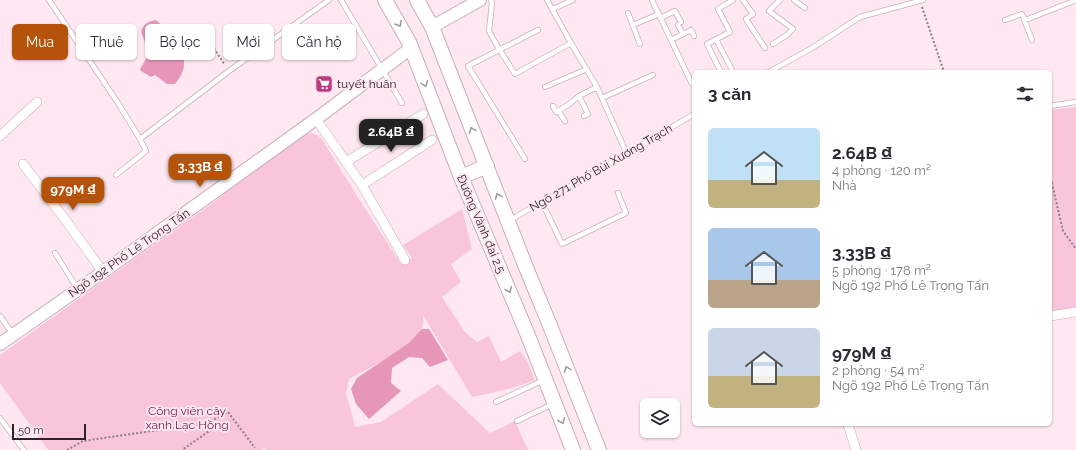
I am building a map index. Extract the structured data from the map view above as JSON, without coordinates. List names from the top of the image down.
{
  "streets": {
    "main road": ["Đường Vành đai 2.5"],
    "street": ["Ngõ 192 Phố Lê Trọng Tấn"],
    "lane": ["Ngõ 271 Phố Bùi Xương Trạch"]
  },
  "crossings": [
    ["Ngõ 271 Phố Bùi Xương Trạch", "Đường Vành đai 2.5"],
    ["Đường Vành đai 2.5", "Ngõ 192 Phố Lê Trọng Tấn"]
  ],
  "parks": ["Công viên cây xanh Lạc Hồng"],
  "places": {
    "supermarket": ["tuyết huân"]
  },
  "scale_bar": "50 m",
  "page": {
    "chip": [
      "Mua",
      "Thuê",
      "Bộ lọc",
      "Mới",
      "Căn hộ"
    ],
    "heading": "3 căn",
    "list": [
      {
        "name": "2.64B ₫",
        "note": "4 phòng · 120 m² · Nhà"
      },
      {
        "name": "3.33B ₫",
        "note": "5 phòng · 178 m² · Ngõ 192 Phố Lê Trọng Tấn"
      },
      {
        "name": "979M ₫",
        "note": "2 phòng · 54 m² · Ngõ 192 Phố Lê Trọng Tấn"
      }
    ],
    "price": ["2.64B ₫", "3.33B ₫", "979M ₫"],
    "scale": "50 m"
  }
}
